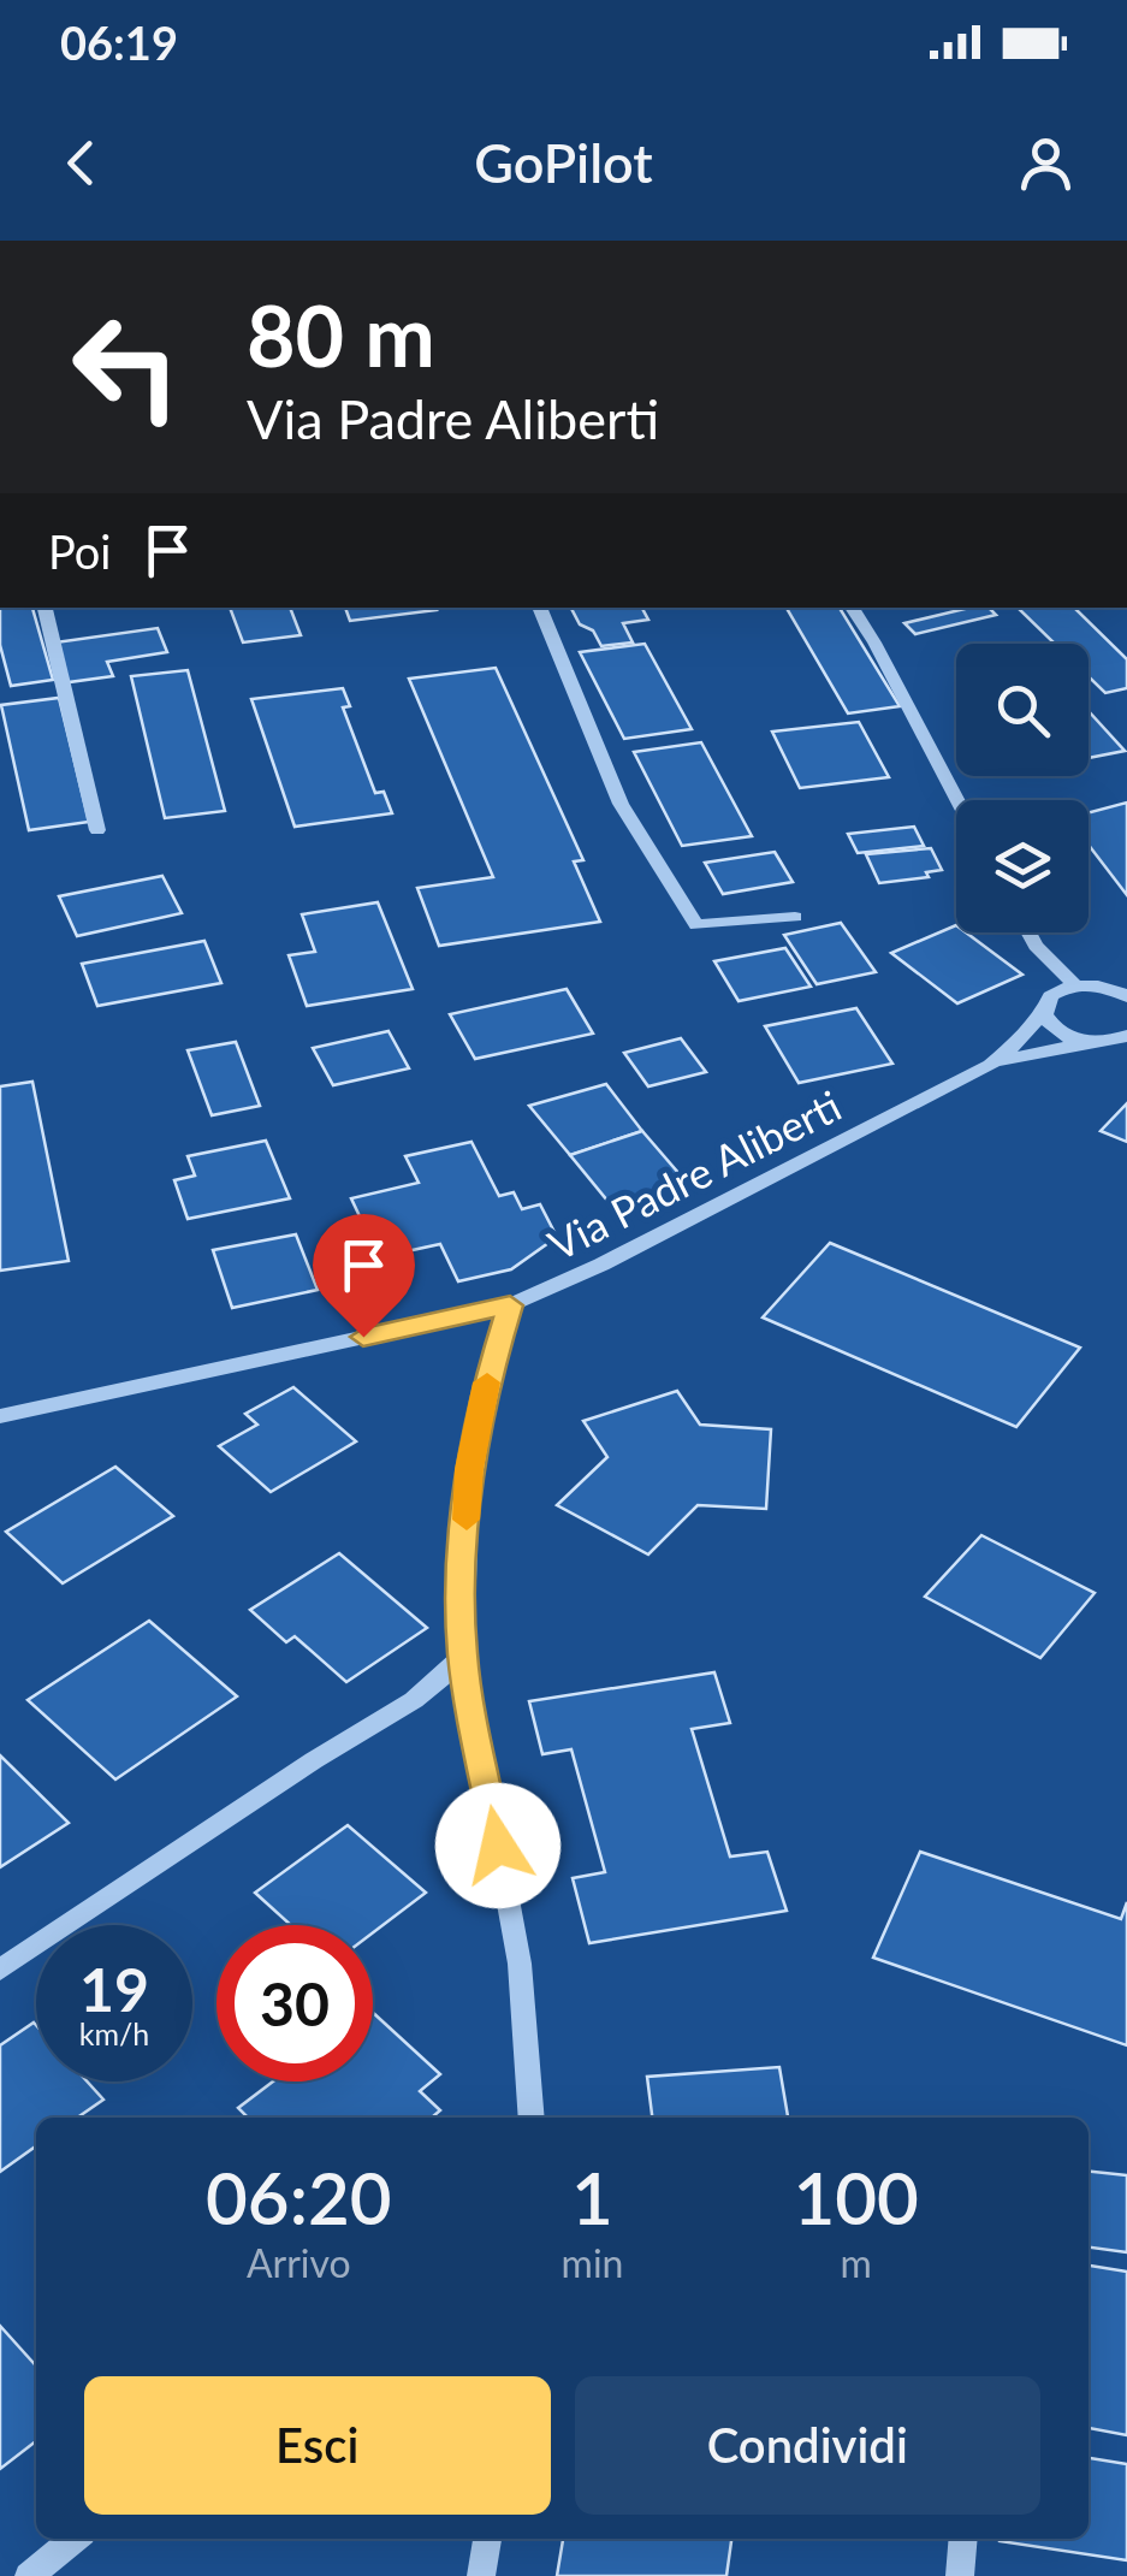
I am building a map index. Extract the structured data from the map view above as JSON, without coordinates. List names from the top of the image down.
{
  "streets": {
    "street": ["Via Padre Aliberti"]
  },
  "page": {
    "status": "06:19",
    "header": "GoPilot",
    "turn": ["80 m", "Via Padre Aliberti"],
    "then": "Poi",
    "speed": "19 km/h",
    "limit": "30",
    "eta": [
      "06:20",
      "Arrivo",
      "1",
      "min",
      "100",
      "m"
    ],
    "buttons": ["Esci", "Condividi"]
  }
}
